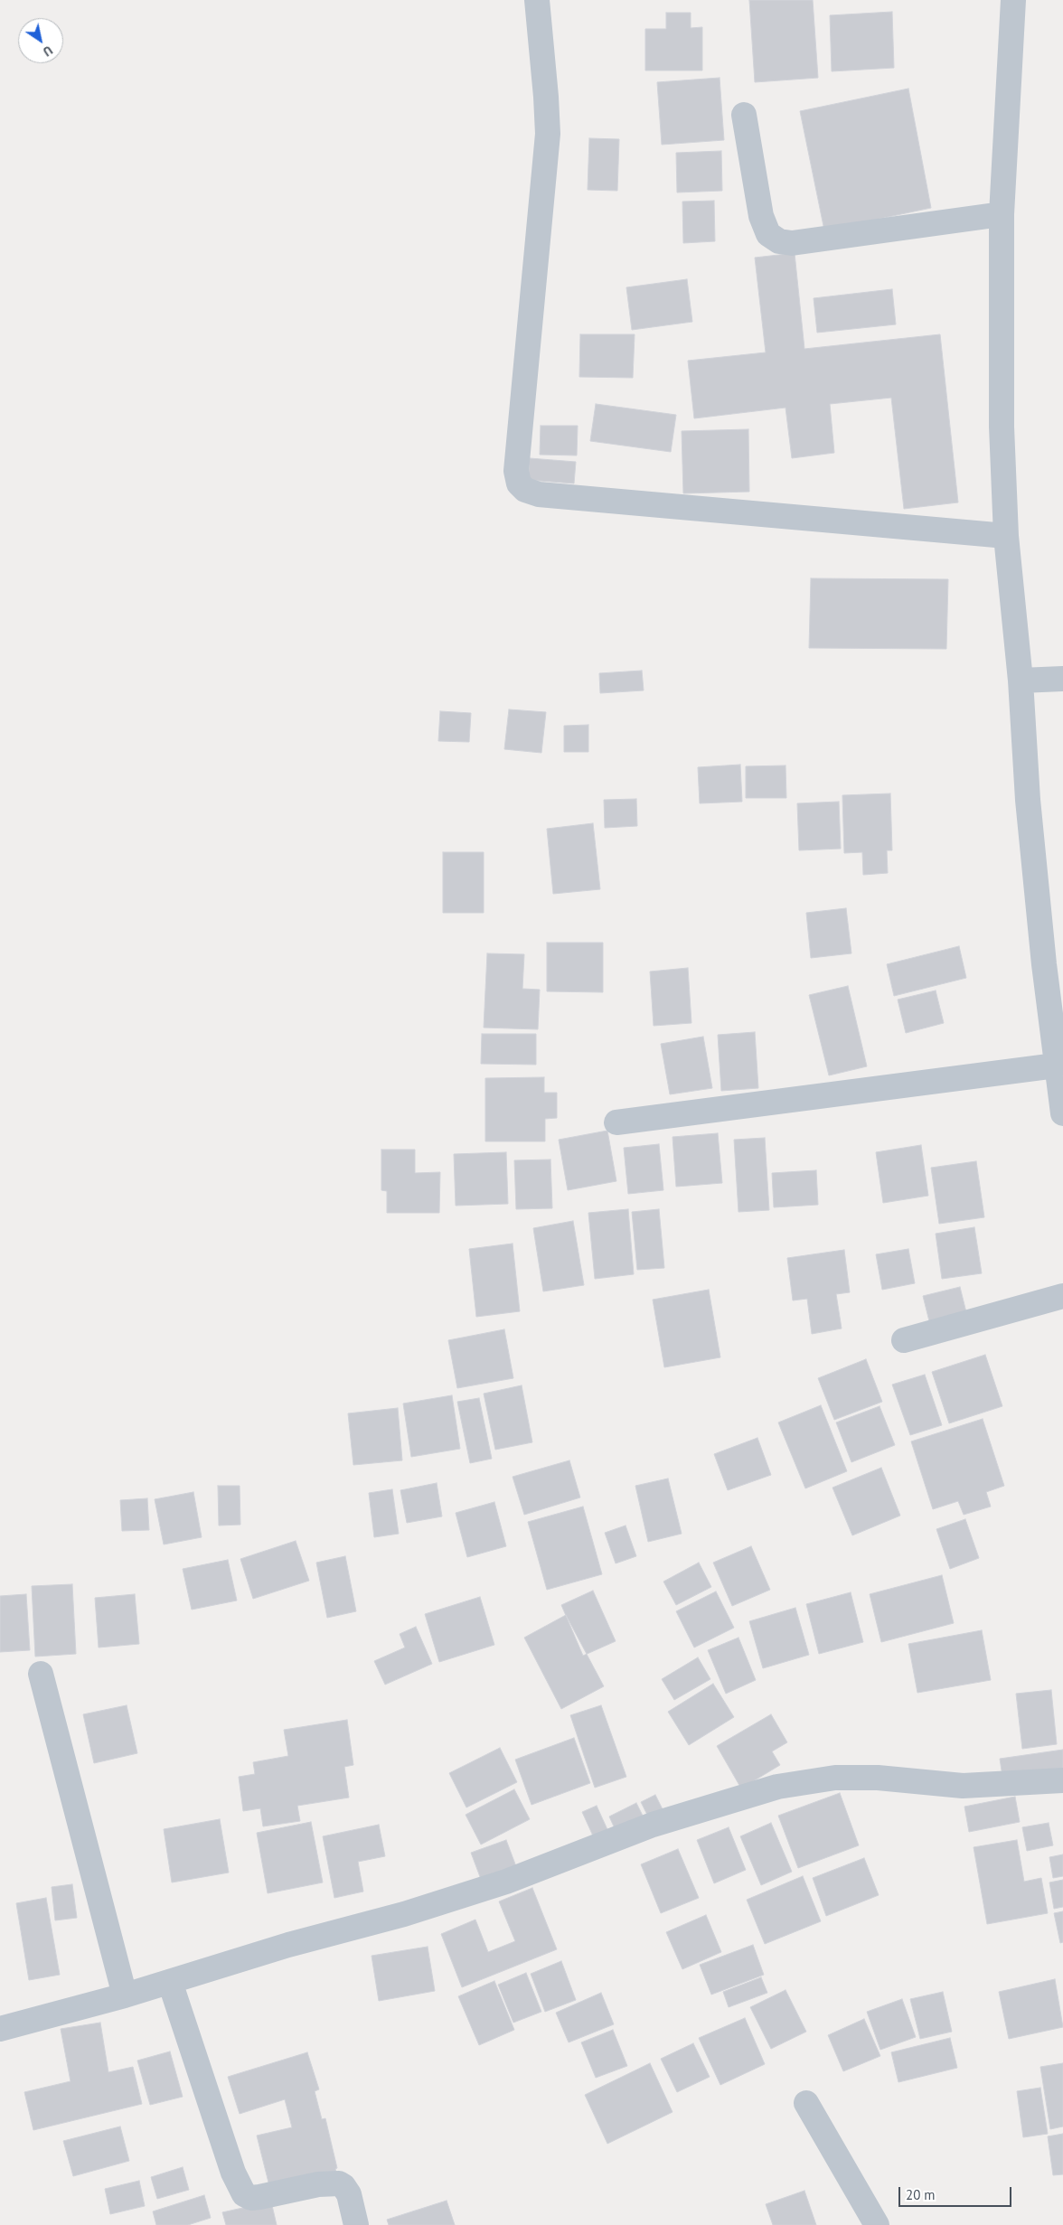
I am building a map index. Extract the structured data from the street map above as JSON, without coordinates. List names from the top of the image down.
{
  "scale_bar": "20 m",
  "north": "bottom right"
}
